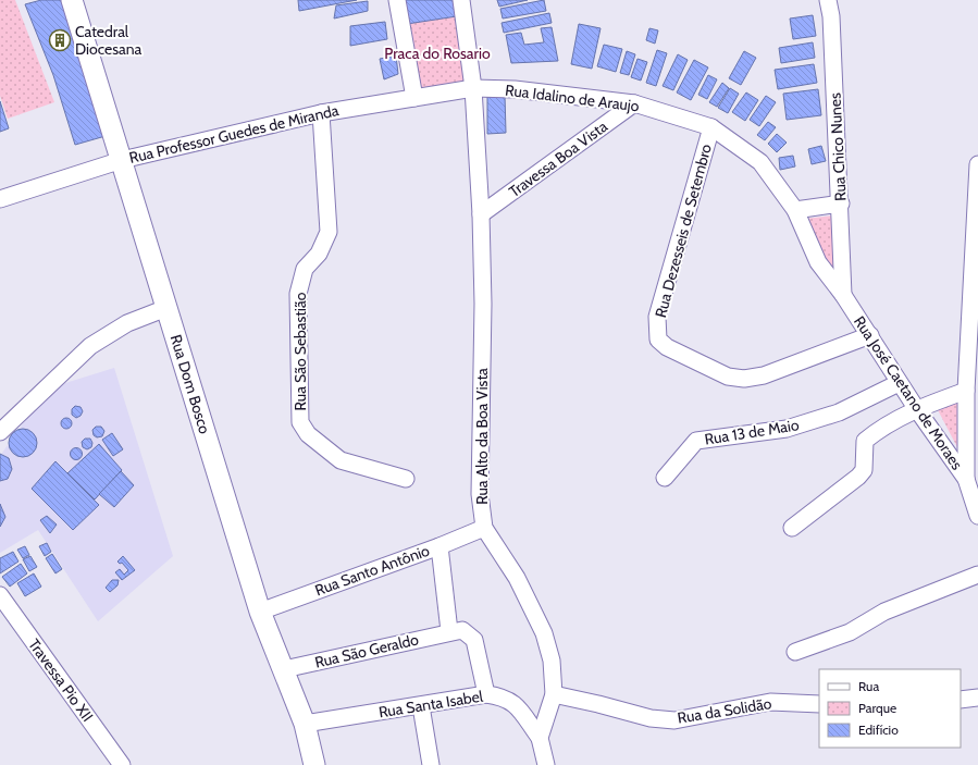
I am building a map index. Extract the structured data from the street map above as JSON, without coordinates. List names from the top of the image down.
{
  "streets": {
    "street": [
      "Rua Idalino de Araujo",
      "Rua Professor Guedes de Miranda",
      "Rua Chico Nunes",
      "Travessa Boa Vista",
      "Rua Dezesseis de Setembro",
      "Rua São Sebastião",
      "Rua Dom Bosco",
      "Rua José Caetano de Moraes",
      "Rua 13 de Maio",
      "Rua Alto da Boa Vista",
      "Rua Santo Antônio",
      "Rua São Geraldo",
      "Travessa Pio XII",
      "Rua Santa Isabel",
      "Rua da Solidão"
    ]
  },
  "crossings": [
    ["Rua Idalino de Araujo", "Rua Professor Guedes de Miranda"],
    ["Rua Idalino de Araujo", "Rua Chico Nunes"],
    ["Rua Idalino de Araujo", "Travessa Boa Vista"],
    ["Rua Idalino de Araujo", "Rua Dezesseis de Setembro"],
    ["Rua Idalino de Araujo", "Rua José Caetano de Moraes"],
    ["Rua Idalino de Araujo", "Rua Alto da Boa Vista"],
    ["Rua Professor Guedes de Miranda", "Rua São Sebastião"],
    ["Rua Professor Guedes de Miranda", "Rua Dom Bosco"],
    ["Rua Professor Guedes de Miranda", "Rua Alto da Boa Vista"],
    ["Rua Chico Nunes", "Rua José Caetano de Moraes"],
    ["Travessa Boa Vista", "Rua Alto da Boa Vista"],
    ["Rua Dezesseis de Setembro", "Rua José Caetano de Moraes"],
    ["Rua Dom Bosco", "Rua Santo Antônio"],
    ["Rua Dom Bosco", "Rua São Geraldo"],
    ["Rua Dom Bosco", "Rua Santa Isabel"],
    ["Rua José Caetano de Moraes", "Rua 13 de Maio"],
    ["Rua Alto da Boa Vista", "Rua Santo Antônio"],
    ["Rua Alto da Boa Vista", "Rua Santa Isabel"],
    ["Rua Alto da Boa Vista", "Rua da Solidão"],
    ["Rua São Geraldo", "Rua Santa Isabel"]
  ],
  "parks": ["Praca do Rosario"],
  "places": {
    "building": ["Catedral Diocesana"]
  },
  "legend": ["Rua", "Parque", "Edifício"]
}
